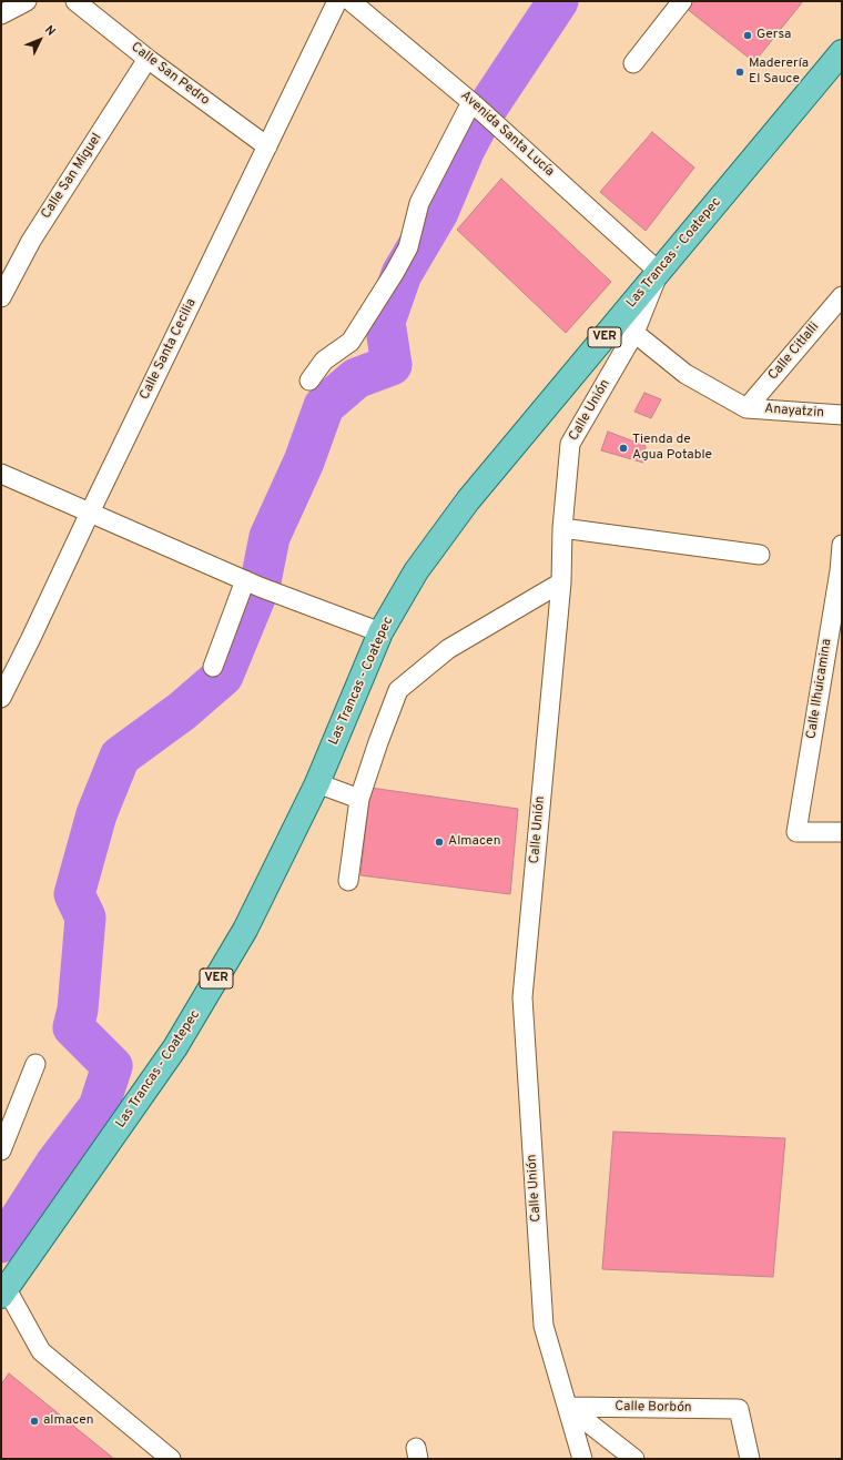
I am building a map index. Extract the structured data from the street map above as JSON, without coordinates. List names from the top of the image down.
{
  "streets": {
    "main road": ["Las Trancas - Coatepec", "VER"],
    "street": [
      "Calle San Pedro",
      "Avenida Santa Lucía",
      "Calle San Miguel",
      "Calle Santa Cecilia",
      "Calle Citlalli",
      "Calle Unión",
      "Anayatzin",
      "Calle Ilhuicamina",
      "Calle Borbón"
    ]
  },
  "crossings": [
    ["Calle San Pedro", "Calle San Miguel"],
    ["Calle San Pedro", "Calle Santa Cecilia"],
    ["Avenida Santa Lucía", "Las Trancas - Coatepec"],
    ["Avenida Santa Lucía", "Calle Unión"],
    ["Las Trancas - Coatepec", "Calle Unión"],
    ["Calle Citlalli", "Anayatzin"],
    ["Calle Unión", "Calle Borbón"]
  ],
  "places": [
    "Gersa",
    "Maderería El Sauce",
    "Tienda de Agua Potable",
    "Almacen",
    "almacen"
  ],
  "north": "top right"
}
